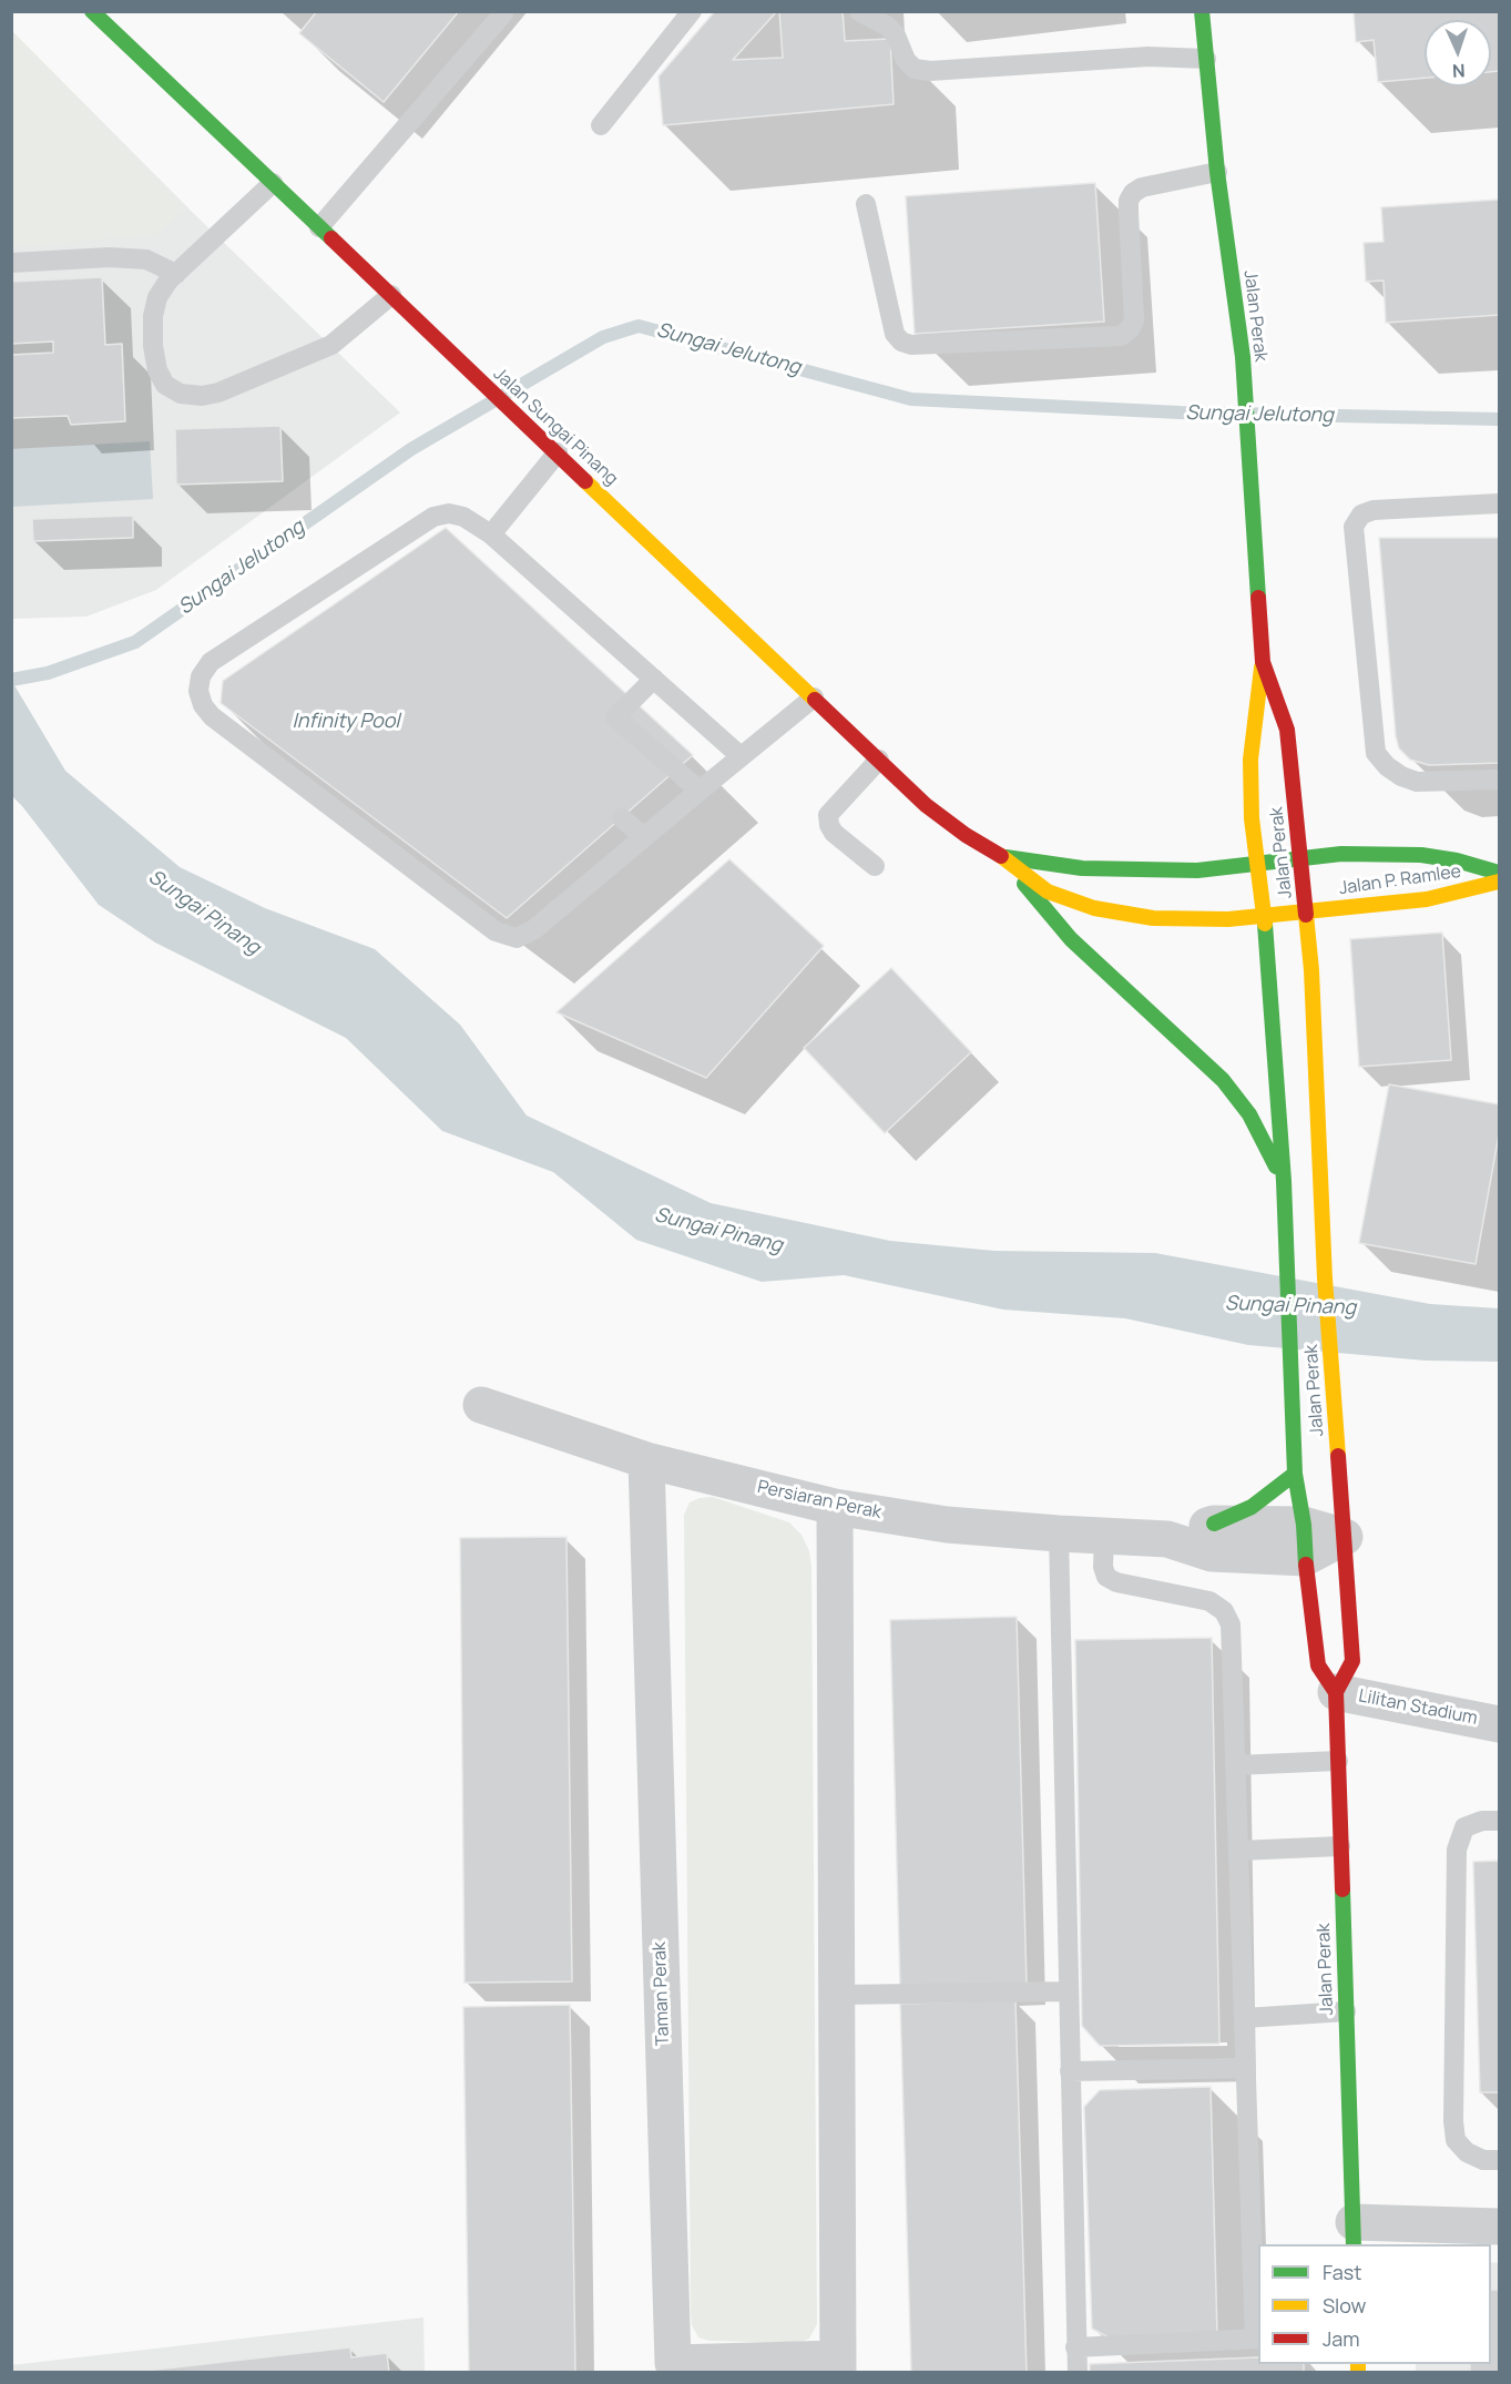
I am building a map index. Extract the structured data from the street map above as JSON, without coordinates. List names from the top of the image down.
{
  "streets": {
    "main road": ["Jalan Perak", "Jalan Sungai Pinang", "Jalan P. Ramlee"],
    "street": ["Persiaran Perak", "Lilitan Stadium", "Taman Perak"]
  },
  "crossings": [
    ["Jalan Perak", "Jalan Sungai Pinang"],
    ["Jalan Perak", "Jalan P. Ramlee"],
    ["Jalan Perak", "Persiaran Perak"],
    ["Jalan Perak", "Lilitan Stadium"],
    ["Jalan Sungai Pinang", "Jalan P. Ramlee"],
    ["Persiaran Perak", "Taman Perak"]
  ],
  "water": ["Sungai Jelutong", "Infinity Pool", "Sungai Pinang"],
  "legend": ["Fast", "Slow", "Jam"],
  "north": "bottom"
}
